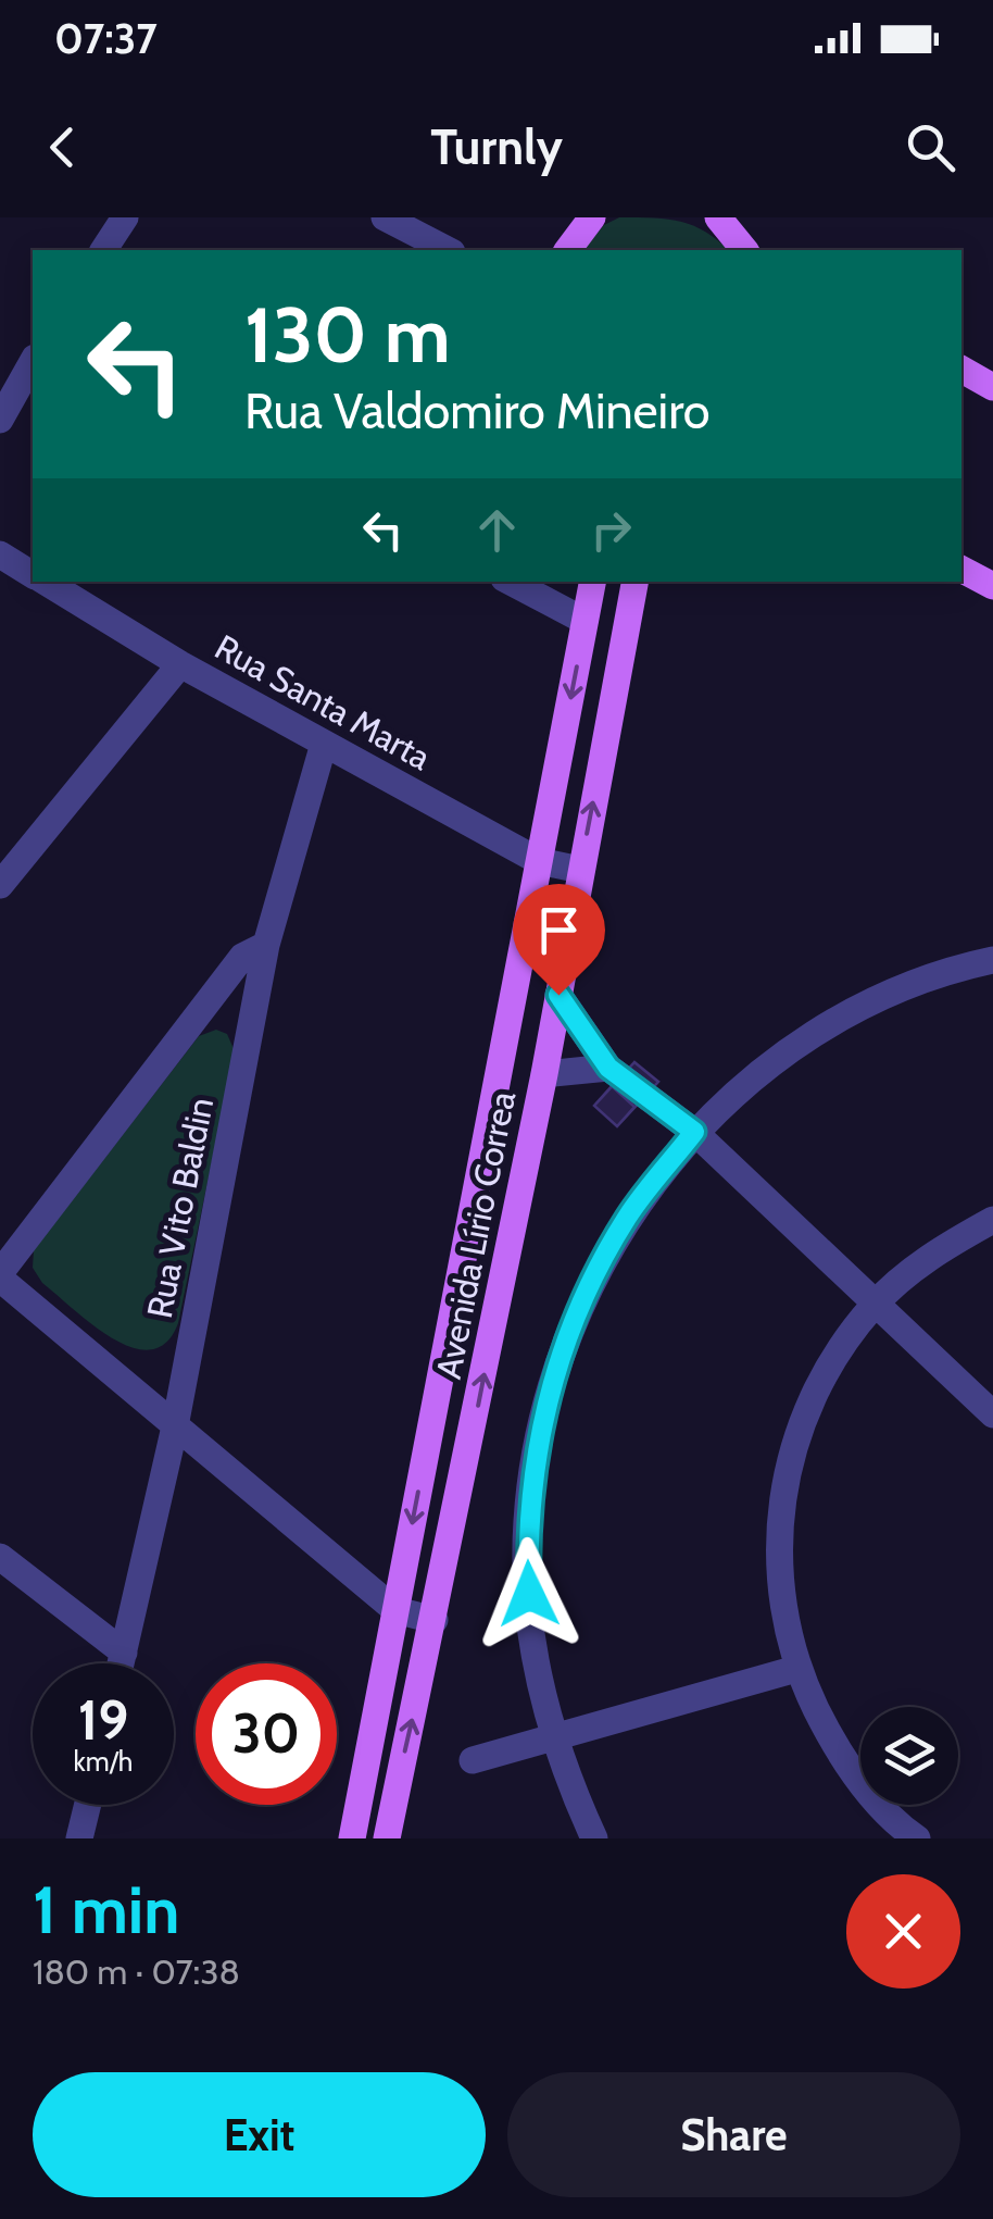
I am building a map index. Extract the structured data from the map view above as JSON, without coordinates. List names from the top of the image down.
{
  "streets": {
    "main road": ["Avenida Lírio Correa"],
    "street": ["Rua Santa Marta", "Rua Vito Baldin"]
  },
  "crossings": [
    ["Rua Santa Marta", "Rua Vito Baldin"],
    ["Rua Santa Marta", "Avenida Lírio Correa"]
  ],
  "page": {
    "status": "07:37",
    "header": "Turnly",
    "turn": ["130 m", "Rua Valdomiro Mineiro"],
    "speed": "19 km/h",
    "limit": "30",
    "heading": ["1 min", "180 m · 07:38"],
    "buttons": ["Exit", "Share"]
  }
}
